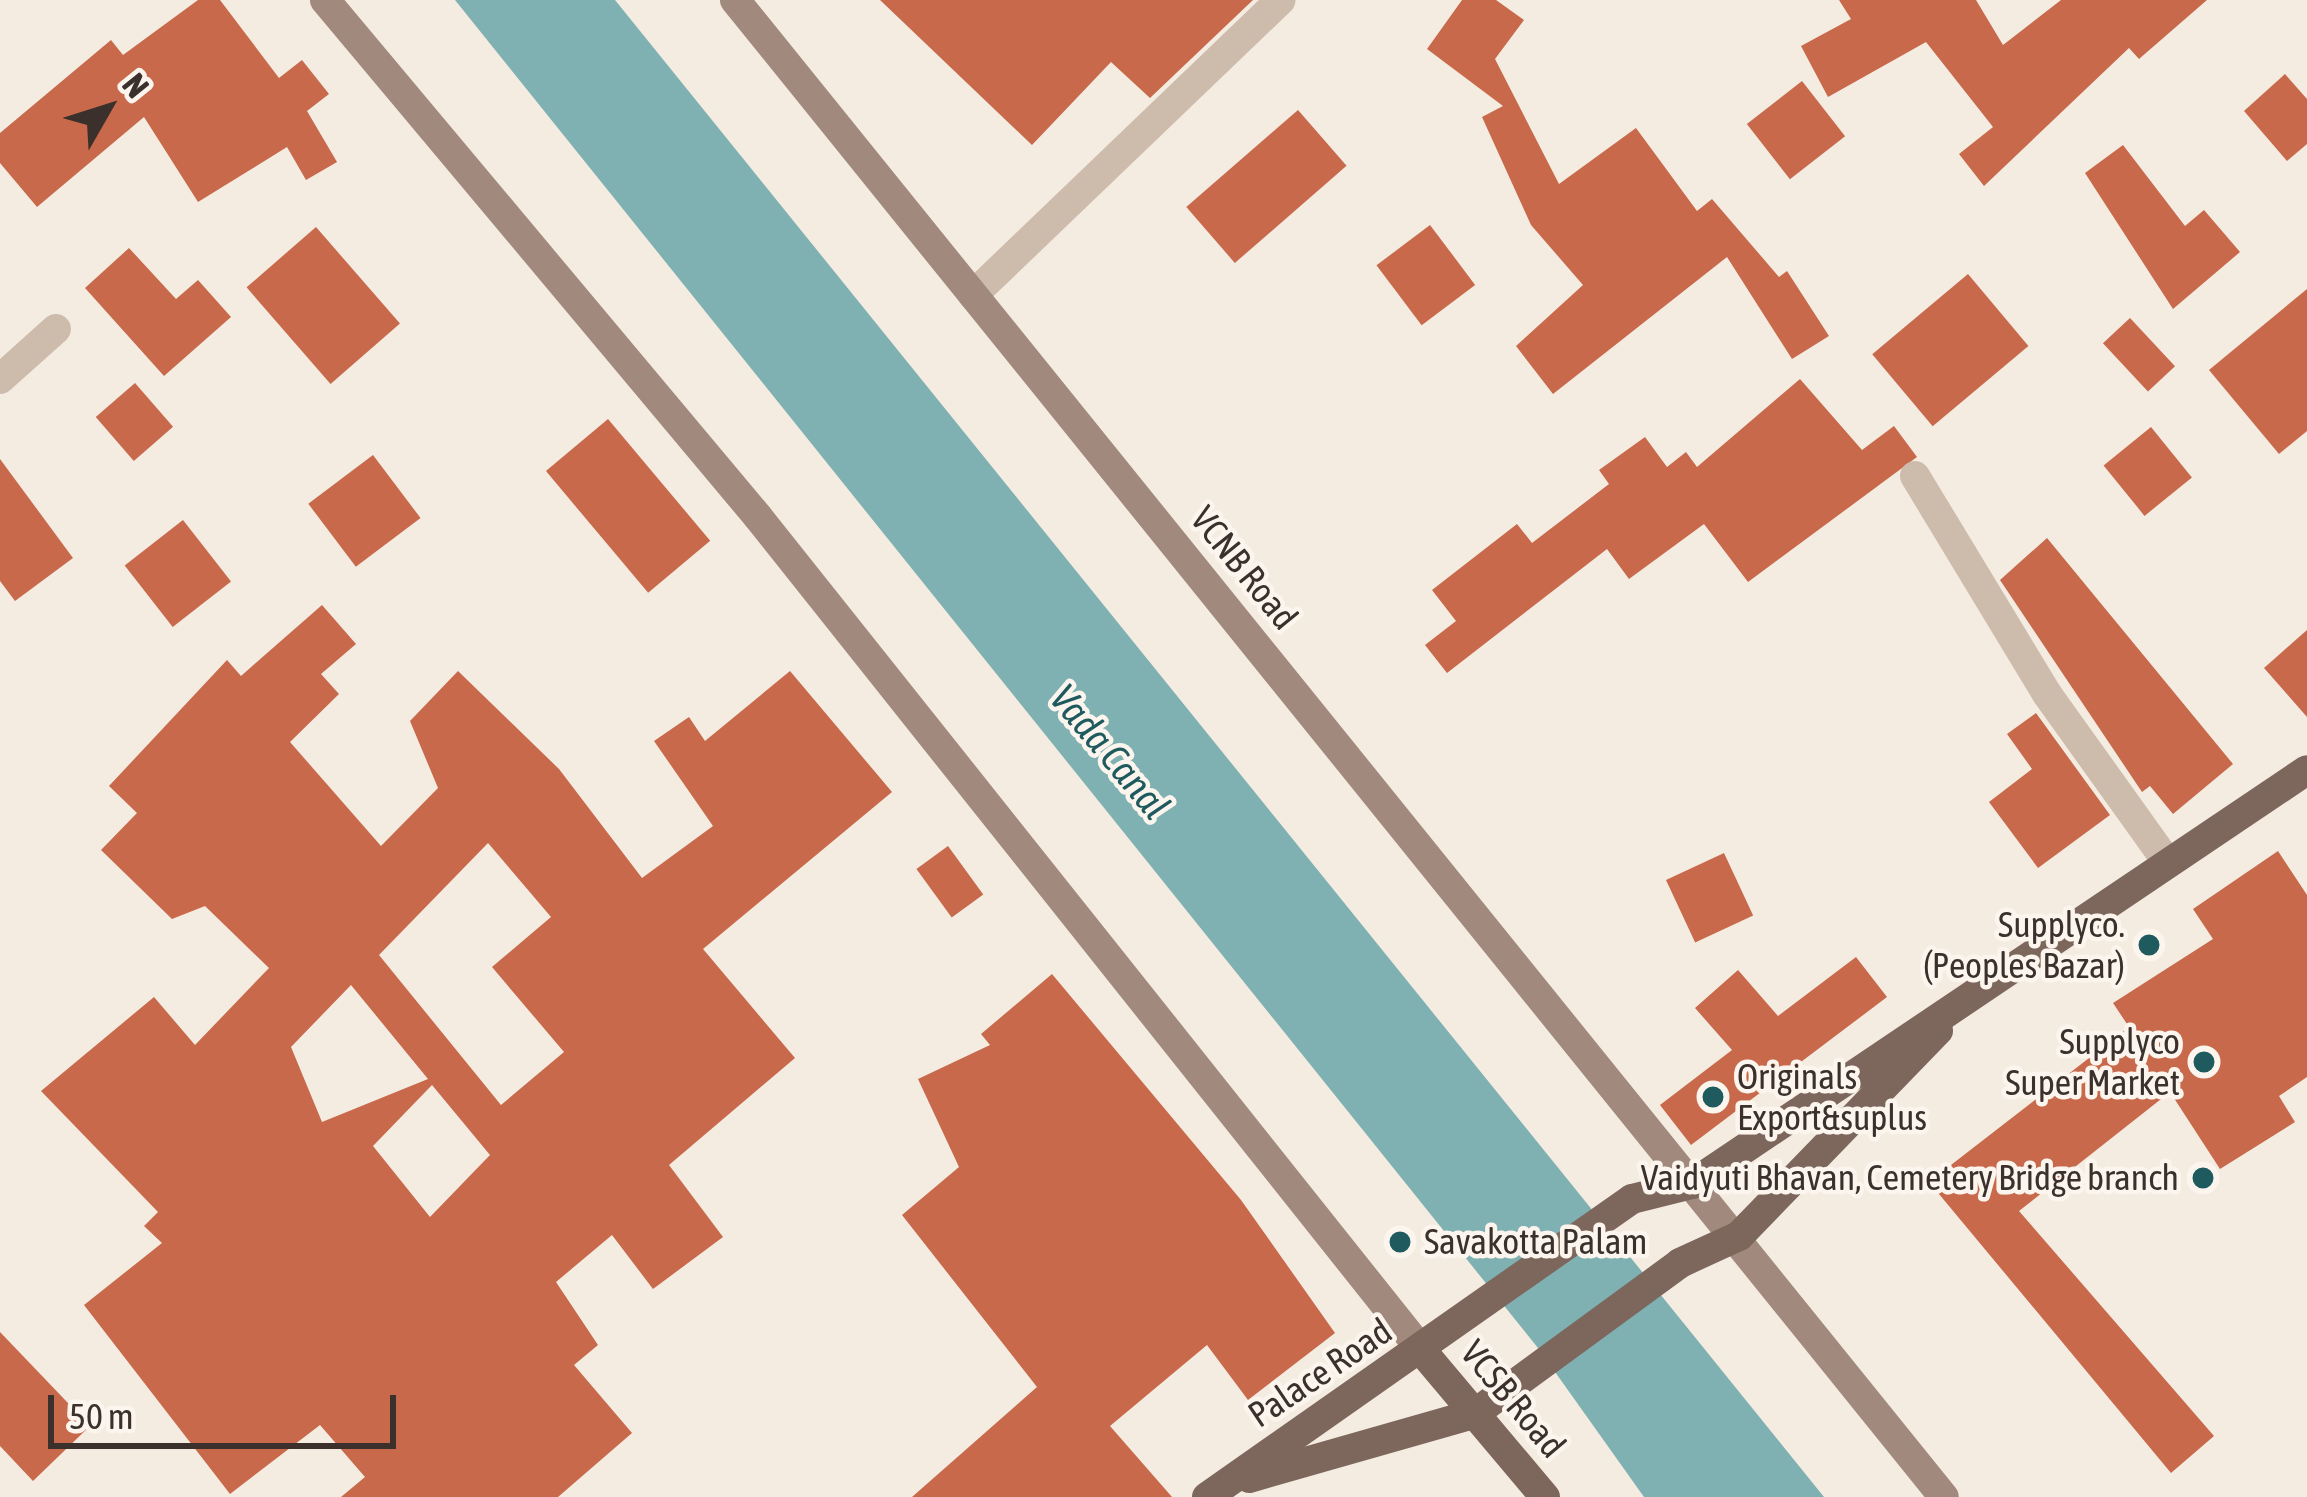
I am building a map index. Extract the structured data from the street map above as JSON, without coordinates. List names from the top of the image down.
{
  "streets": {
    "main road": ["VCNB Road", "Palace Road", "VCSB Road"]
  },
  "crossings": [
    ["VCNB Road", "Palace Road"],
    ["Palace Road", "VCSB Road"]
  ],
  "water": ["Vada Canal"],
  "places": [
    "Supplyco. (Peoples Bazar)",
    "Supplyco Super Market",
    "Originals Export&suplus",
    "Vaidyuti Bhavan, Cemetery Bridge branch",
    "Savakotta Palam"
  ],
  "scale_bar": "50 m",
  "north": "top right"
}
